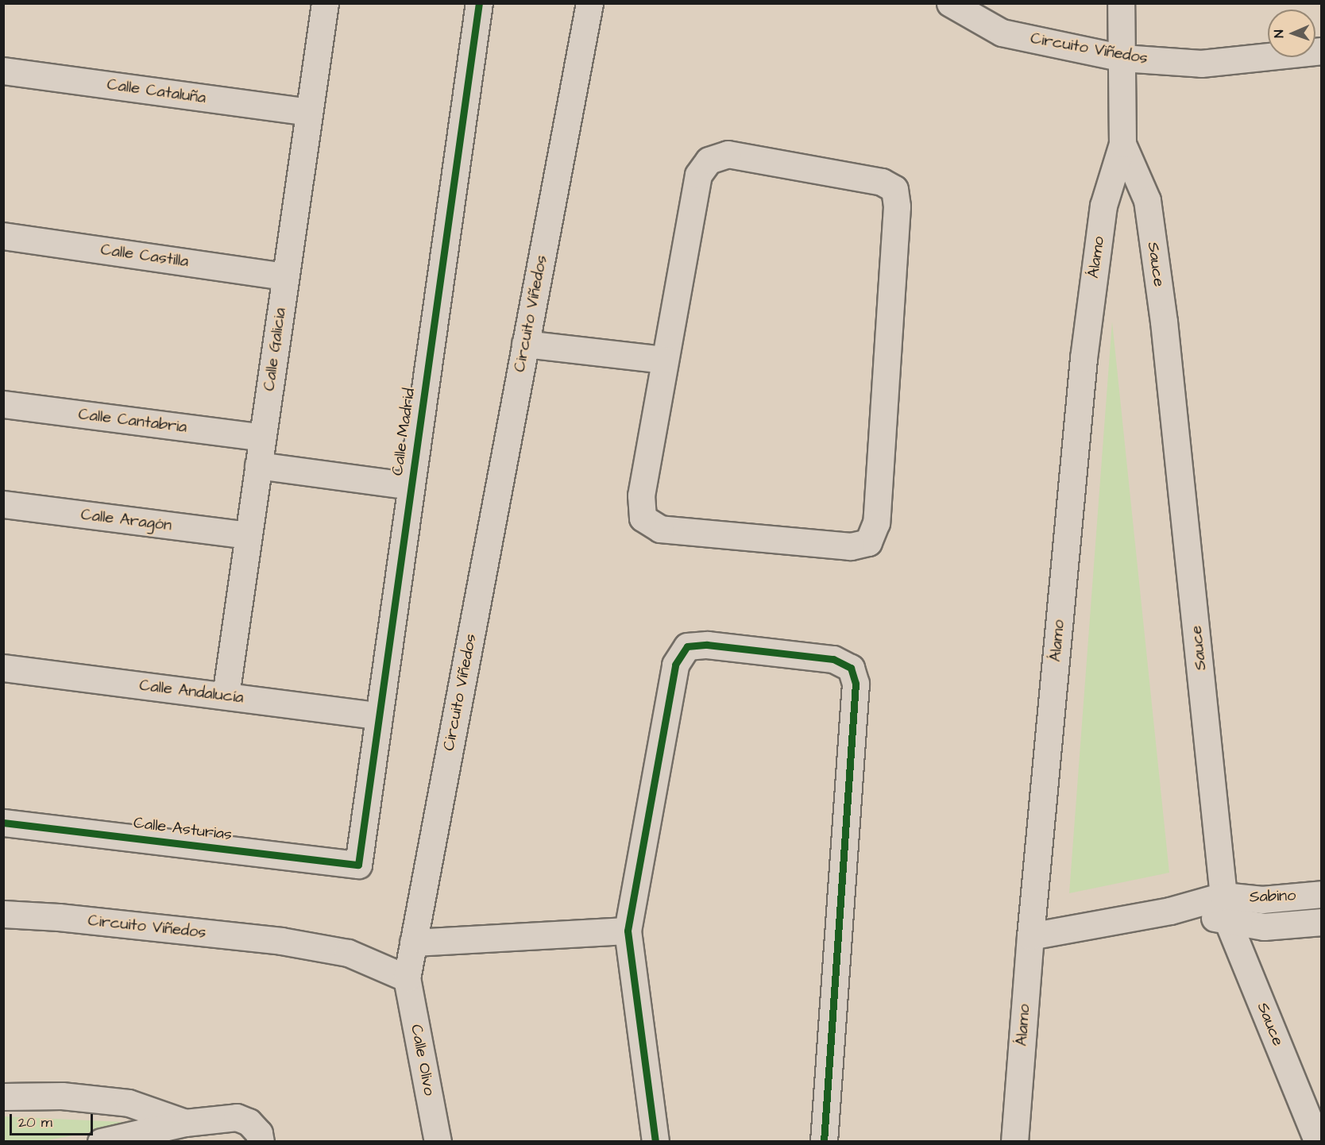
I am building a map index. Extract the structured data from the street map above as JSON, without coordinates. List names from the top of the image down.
{
  "streets": {
    "street": [
      "Circuito Viñedos",
      "Calle Cataluña",
      "Calle Castilla",
      "Álamo",
      "Sauce",
      "Calle Galicia",
      "Calle Cantabria",
      "Calle Madrid",
      "Calle Aragón",
      "Calle Andalucía",
      "Calle Asturias",
      "Sabino",
      "Calle Olivo"
    ]
  },
  "crossings": [
    ["Circuito Viñedos", "Calle Olivo"],
    ["Calle Cataluña", "Calle Galicia"],
    ["Calle Castilla", "Calle Galicia"],
    ["Álamo", "Sauce"],
    ["Sauce", "Sabino"],
    ["Calle Galicia", "Calle Cantabria"],
    ["Calle Galicia", "Calle Aragón"],
    ["Calle Galicia", "Calle Andalucía"],
    ["Calle Madrid", "Calle Andalucía"],
    ["Calle Madrid", "Calle Asturias"]
  ],
  "scale_bar": "20 m",
  "north": "left"
}
